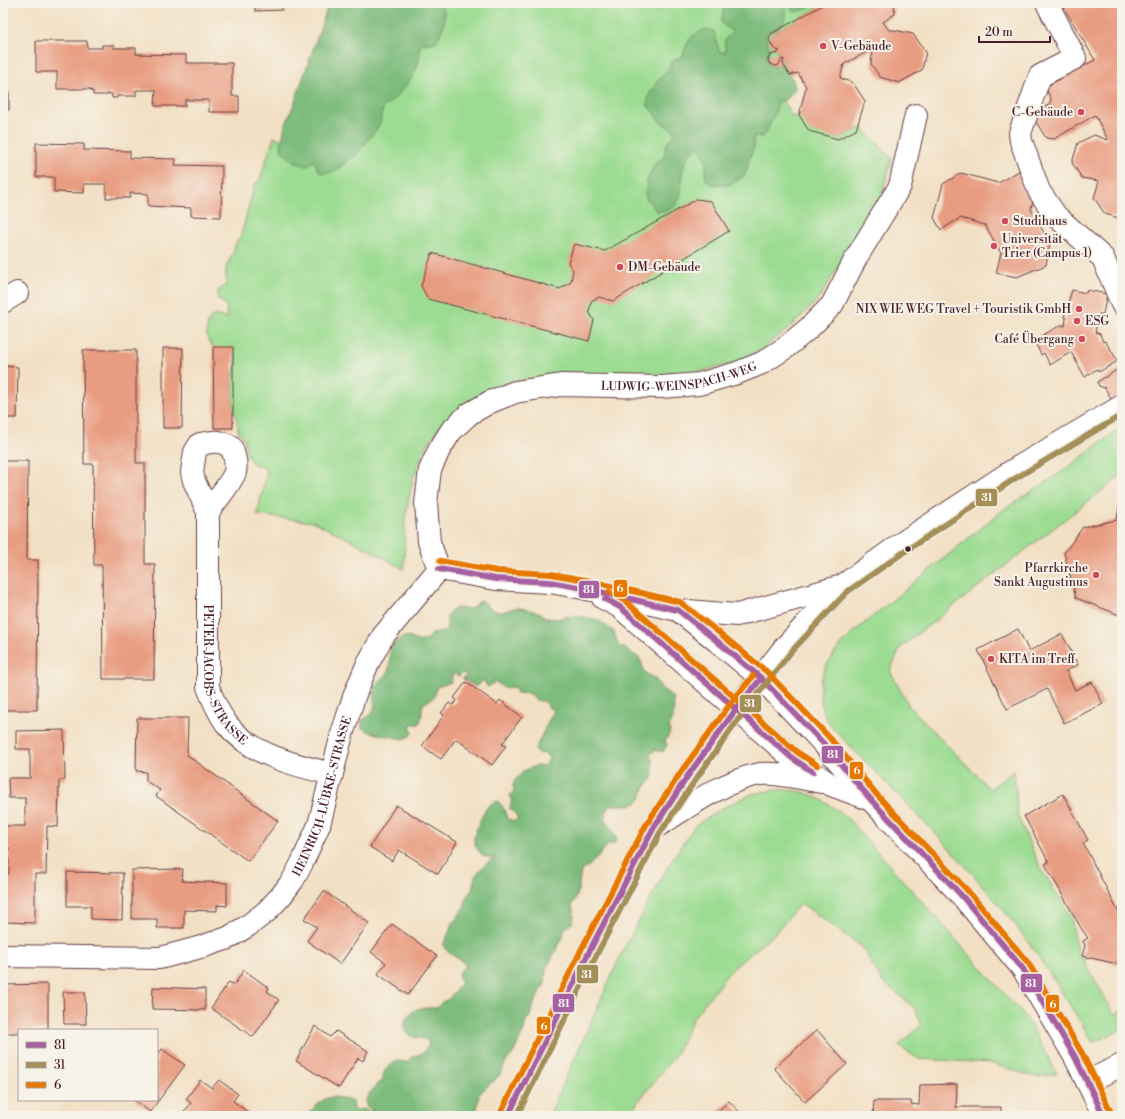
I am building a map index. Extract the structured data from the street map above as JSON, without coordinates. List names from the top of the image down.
{
  "streets": {
    "street": ["LUDWIG-WEINSPACH-WEG", "PETER-JACOBS-STRASSE", "HEINRICH-LÜBKE-STRASSE"]
  },
  "crossings": [
    ["LUDWIG-WEINSPACH-WEG", "HEINRICH-LÜBKE-STRASSE"],
    ["PETER-JACOBS-STRASSE", "HEINRICH-LÜBKE-STRASSE"]
  ],
  "places": [
    "V-Gebäude",
    "C-Gebäude",
    "Studihaus",
    "Universität Trier (Campus 1)",
    "DM-Gebäude",
    "NIX WIE WEG Travel + Touristik GmbH",
    "ESG",
    "Café Übergang",
    "Pfarrkirche Sankt Augustinus",
    "KITA im Treff"
  ],
  "lines": ["transit line 31", "transit line 6", "transit line 81"],
  "legend": ["81", "31", "6"],
  "scale_bar": "20 m"
}
